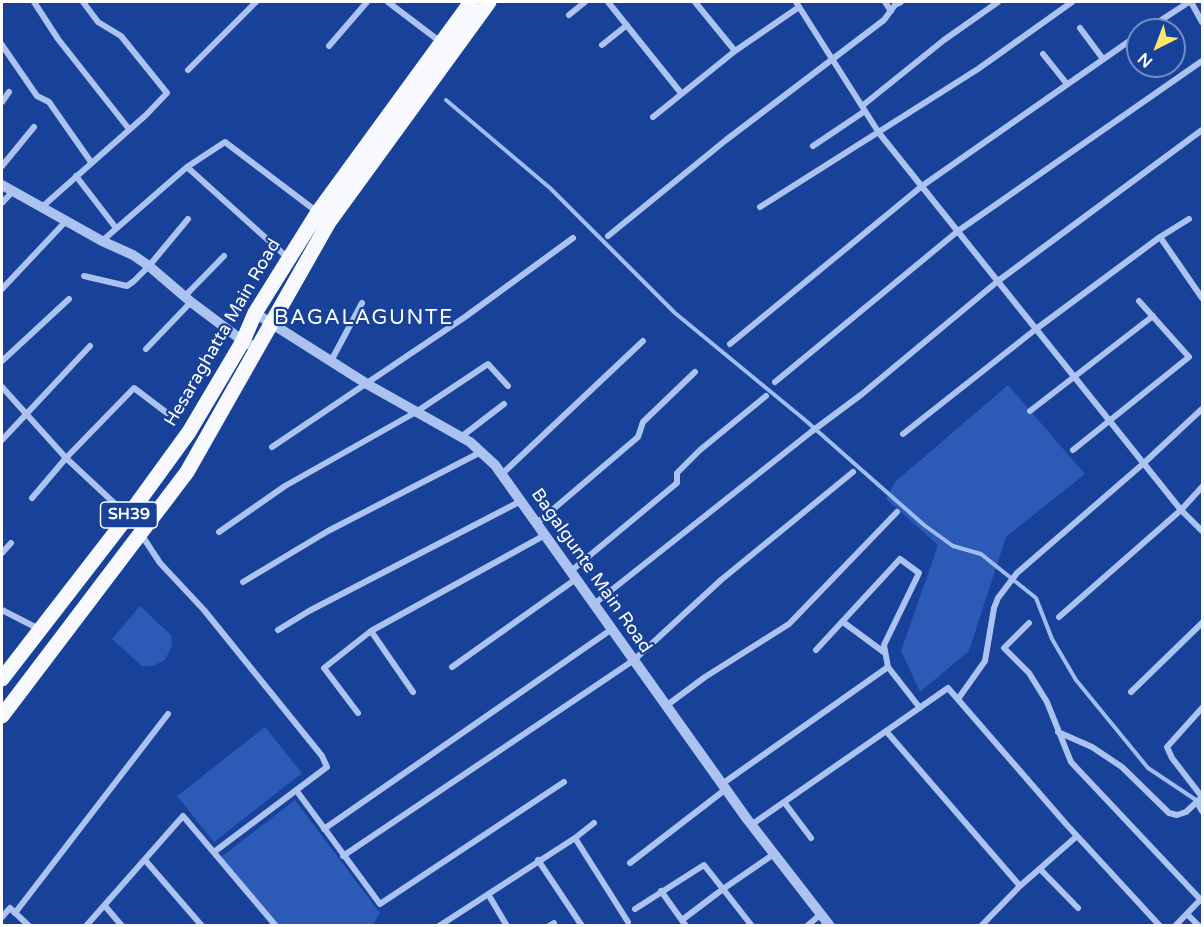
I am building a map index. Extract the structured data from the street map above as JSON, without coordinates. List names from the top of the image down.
{
  "streets": {
    "main road": ["Hesaraghatta Main Road", "SH39"],
    "street": ["Bagalgunte Main Road"]
  },
  "crossings": [
    ["Hesaraghatta Main Road", "Bagalgunte Main Road"]
  ],
  "districts": ["BAGALAGUNTE"],
  "north": "bottom left"
}
